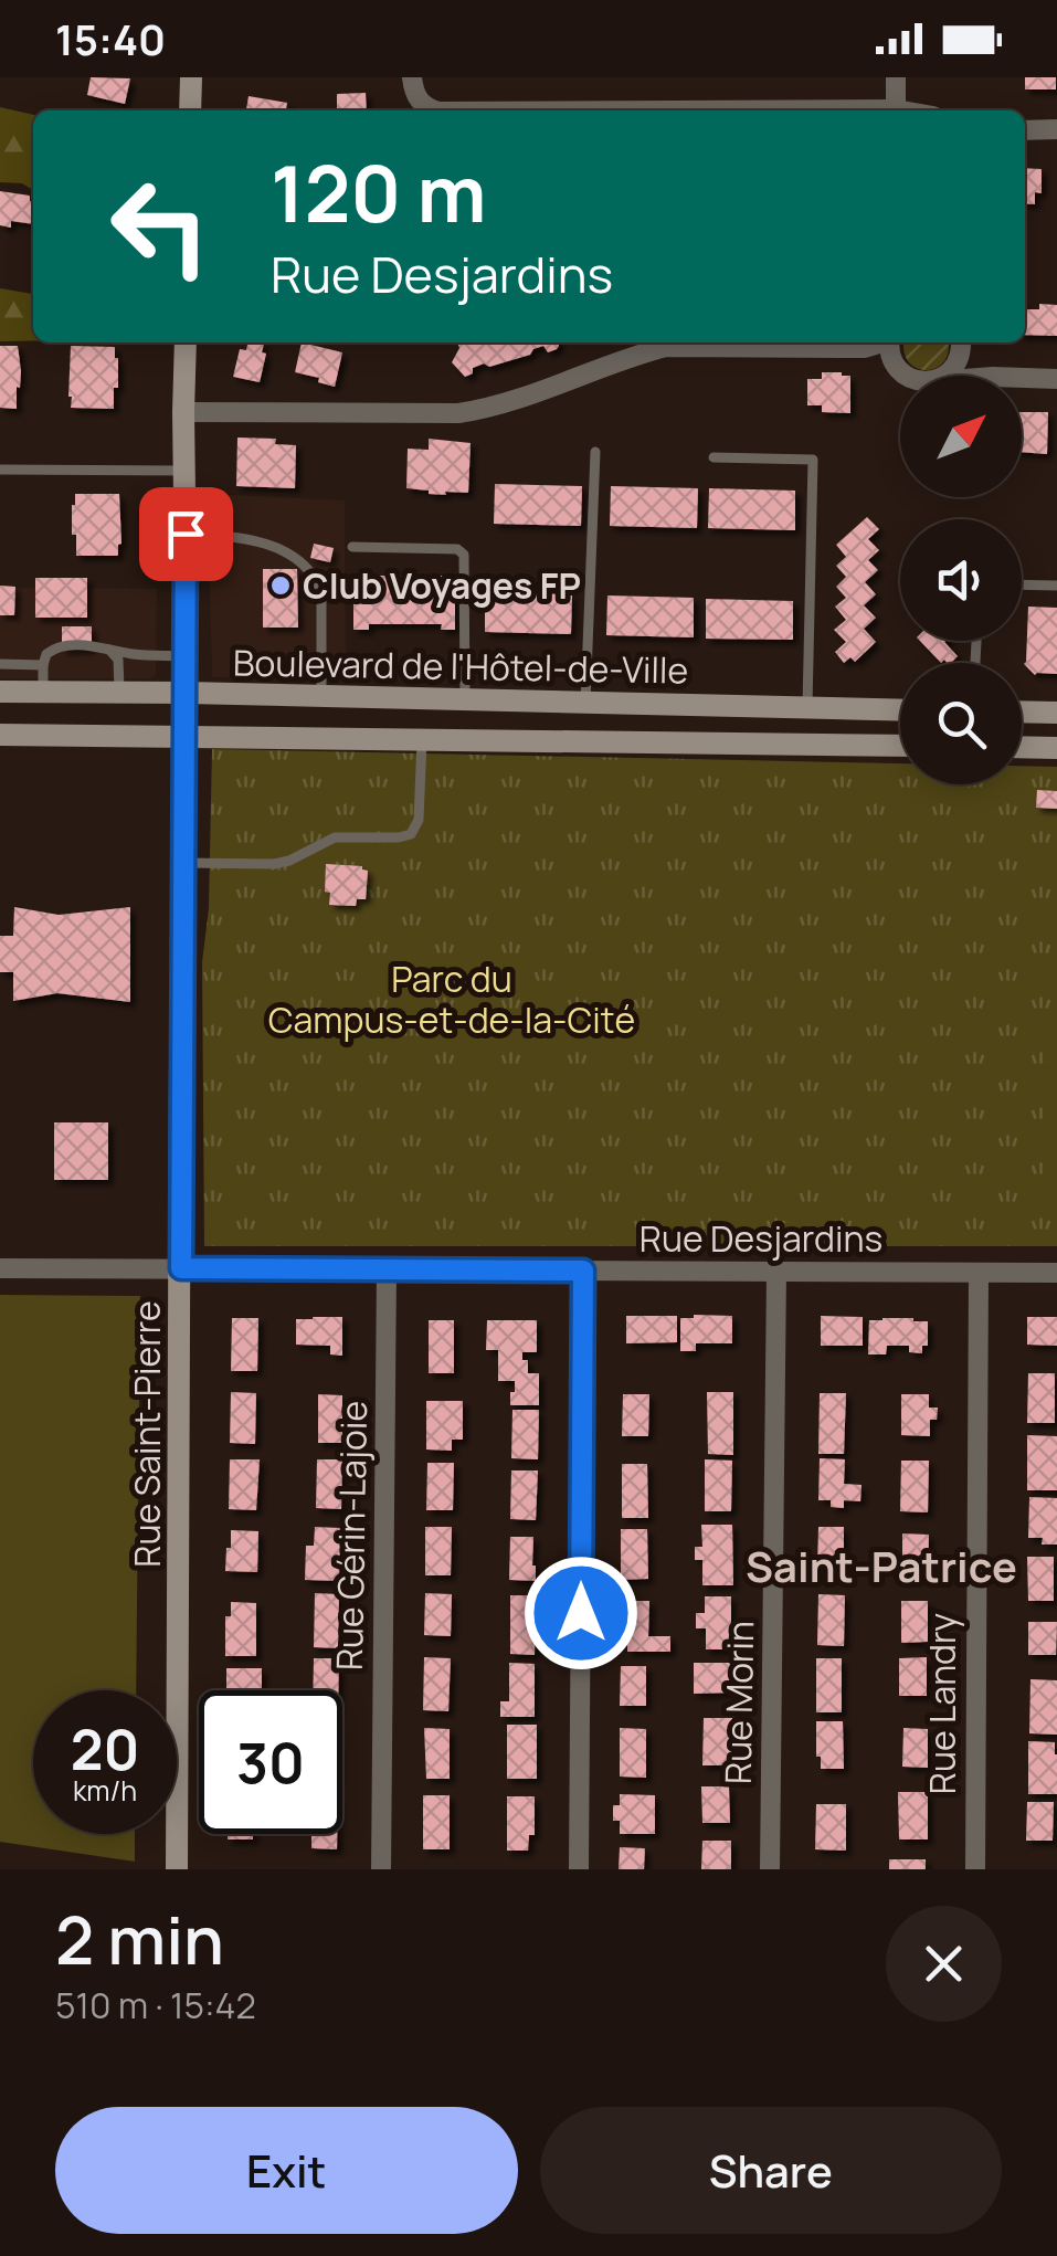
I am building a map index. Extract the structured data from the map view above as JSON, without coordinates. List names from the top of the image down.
{
  "streets": {
    "main road": ["Boulevard de l'Hôtel-de-Ville", "Rue Saint-Pierre"],
    "street": [
      "Rue Desjardins",
      "Rue Gérin-Lajoie",
      "Rue Morin",
      "Rue Landry"
    ]
  },
  "crossings": [
    ["Boulevard de l'Hôtel-de-Ville", "Rue Saint-Pierre"],
    ["Rue Desjardins", "Rue Saint-Pierre"],
    ["Rue Desjardins", "Rue Gérin-Lajoie"],
    ["Rue Desjardins", "Rue Morin"],
    ["Rue Desjardins", "Rue Landry"]
  ],
  "districts": ["Saint-Patrice"],
  "parks": ["Parc du Campus-et-de-la-Cité"],
  "places": ["Club Voyages FP"],
  "north": "top right",
  "page": {
    "status": "15:40",
    "turn": ["120 m", "Rue Desjardins"],
    "speed": "20 km/h",
    "limit": "30",
    "heading": ["2 min", "510 m · 15:42"],
    "buttons": ["Exit", "Share"]
  }
}
